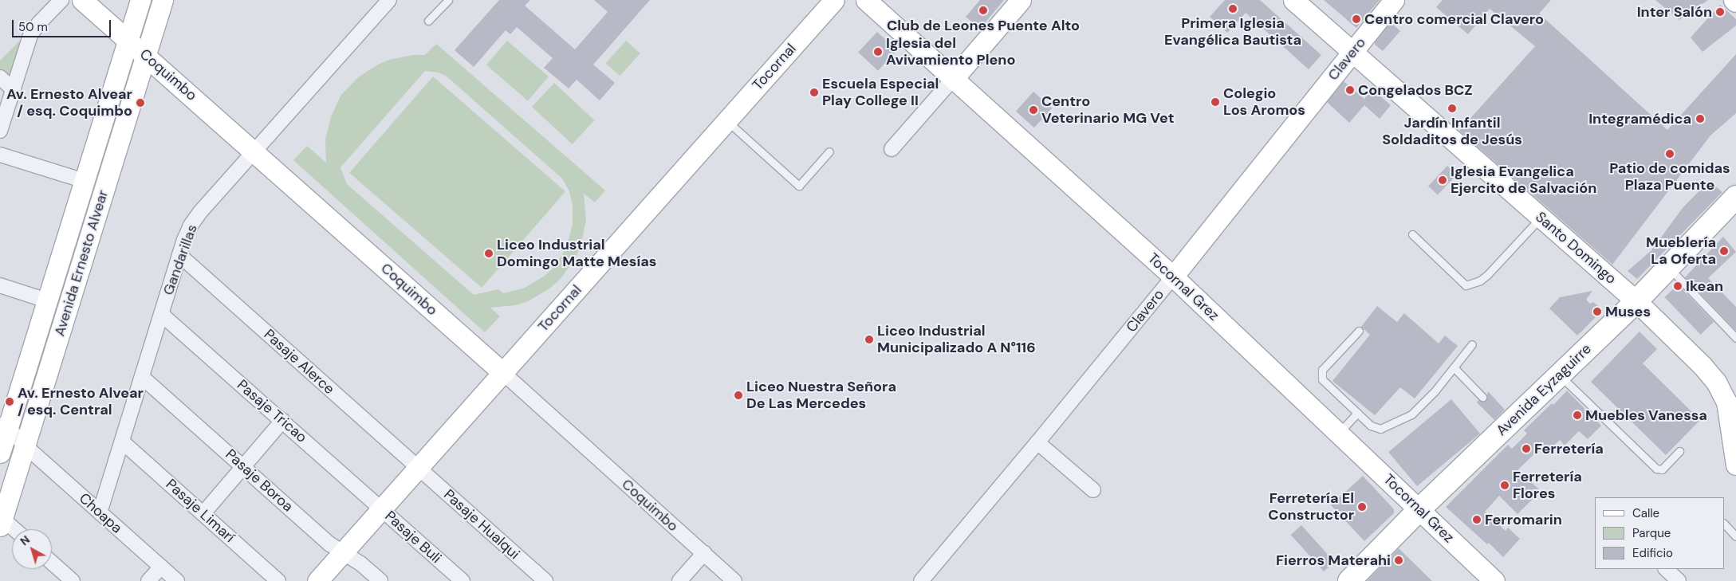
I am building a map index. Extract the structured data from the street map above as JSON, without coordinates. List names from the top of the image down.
{
  "streets": {
    "main road": ["Avenida Eyzaguirre"],
    "street": [
      "Clavero",
      "Tocornal",
      "Coquimbo",
      "Santo Domingo",
      "Gandarillas",
      "Avenida Ernesto Alvear",
      "Tocornal Grez",
      "Pasaje Alerce",
      "Pasaje Tricao",
      "Pasaje Boroa",
      "Pasaje Limarí",
      "Choapa",
      "Pasaje Hualqui",
      "Pasaje Buli"
    ]
  },
  "crossings": [
    ["Clavero", "Santo Domingo"],
    ["Clavero", "Tocornal Grez"],
    ["Tocornal", "Coquimbo"],
    ["Tocornal", "Pasaje Alerce"],
    ["Tocornal", "Pasaje Tricao"],
    ["Tocornal", "Pasaje Boroa"],
    ["Tocornal", "Pasaje Hualqui"],
    ["Tocornal", "Pasaje Buli"],
    ["Coquimbo", "Gandarillas"],
    ["Coquimbo", "Avenida Ernesto Alvear"],
    ["Santo Domingo", "Avenida Eyzaguirre"],
    ["Gandarillas", "Pasaje Alerce"],
    ["Gandarillas", "Pasaje Tricao"],
    ["Gandarillas", "Pasaje Boroa"],
    ["Gandarillas", "Pasaje Limarí"],
    ["Gandarillas", "Choapa"],
    ["Avenida Ernesto Alvear", "Choapa"],
    ["Tocornal Grez", "Avenida Eyzaguirre"],
    ["Pasaje Alerce", "Pasaje Hualqui"],
    ["Pasaje Tricao", "Pasaje Buli"]
  ],
  "places": [
    "Primera Iglesia Evangélica Bautista",
    "Club de Leones Puente Alto",
    "Inter Salón",
    "Centro comercial Clavero",
    "Iglesia del Avivamiento Pleno",
    "Congelados BCZ",
    "Escuela Especial Play College II",
    "Colegio Los Aromos",
    "Av. Ernesto Alvear / esq. Coquimbo",
    "Jardín Infantil Soldaditos de Jesús",
    "Centro Veterinario MG Vet",
    "Integramédica",
    "Patio de comidas Plaza Puente",
    "Iglesia Evangelica Ejercito de Salvación",
    "Mueblería La Oferta",
    "Liceo Industrial Domingo Matte Mesías",
    "Ikean",
    "Muses",
    "Liceo Industrial Municipalizado A N°116",
    "Liceo Nuestra Señora De Las Mercedes",
    "Av. Ernesto Alvear / esq. Central",
    "Muebles Vanessa",
    "Ferretería",
    "Ferretería Flores",
    "Ferretería El Constructor",
    "Ferromarin",
    "Fierros Materahi"
  ],
  "legend": ["Calle", "Parque", "Edificio"],
  "scale_bar": "50 m",
  "north": "top left"
}
